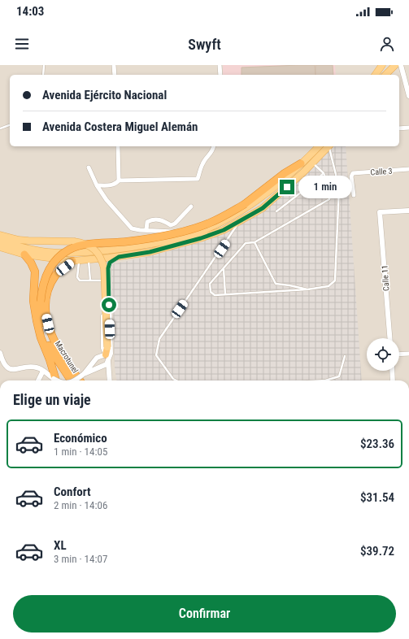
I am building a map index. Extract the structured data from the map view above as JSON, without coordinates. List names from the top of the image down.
{
  "streets": {
    "highway": ["Macrotunel"],
    "street": ["Calle 3", "Calle 11"]
  },
  "page": {
    "status": "14:03",
    "header": "Swyft",
    "banner": ["Avenida Ejército Nacional", "Avenida Costera Miguel Alemán"],
    "bubble": "1 min",
    "heading": "Elige un viaje",
    "list": [
      {
        "name": "Económico",
        "note": "1 min · 14:05",
        "value": "$23.36"
      },
      {
        "name": "Confort",
        "note": "2 min · 14:06",
        "value": "$31.54"
      },
      {
        "name": "XL",
        "note": "3 min · 14:07",
        "value": "$39.72"
      }
    ],
    "buttons": "Confirmar"
  }
}
